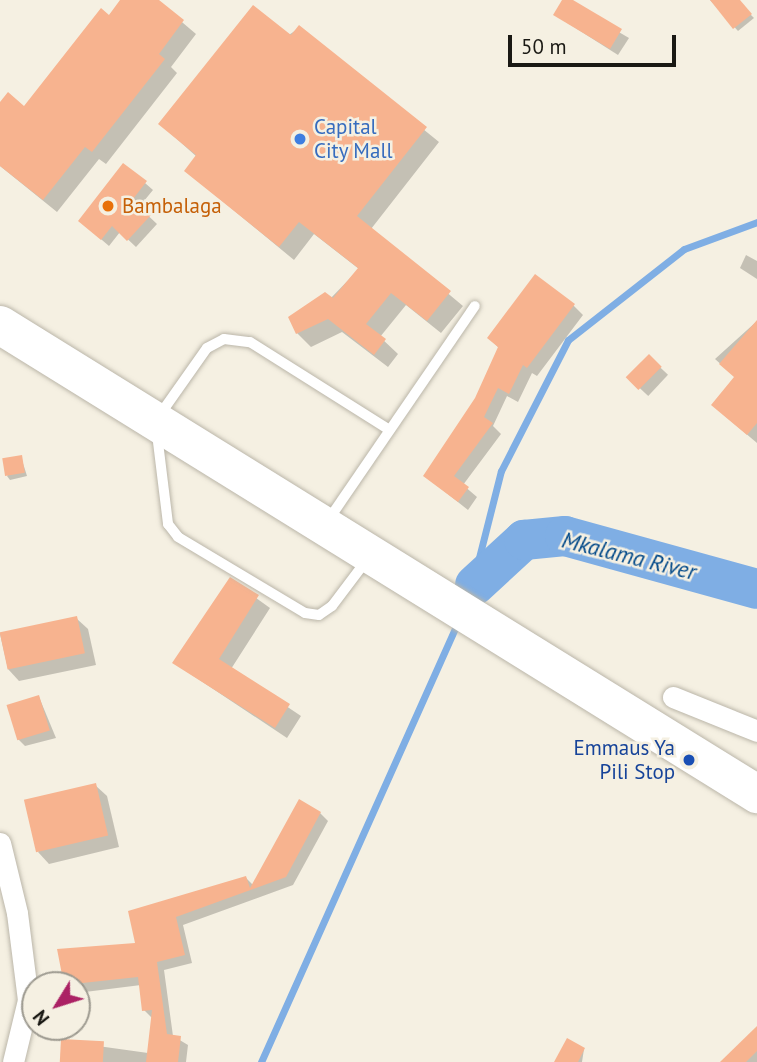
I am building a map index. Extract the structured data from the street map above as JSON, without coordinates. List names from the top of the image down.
{
  "water": ["Mkalama River"],
  "places": ["Capital City Mall", "Bambalaga", "Emmaus Ya Pili Stop"],
  "scale_bar": "50 m",
  "north": "bottom left"
}
